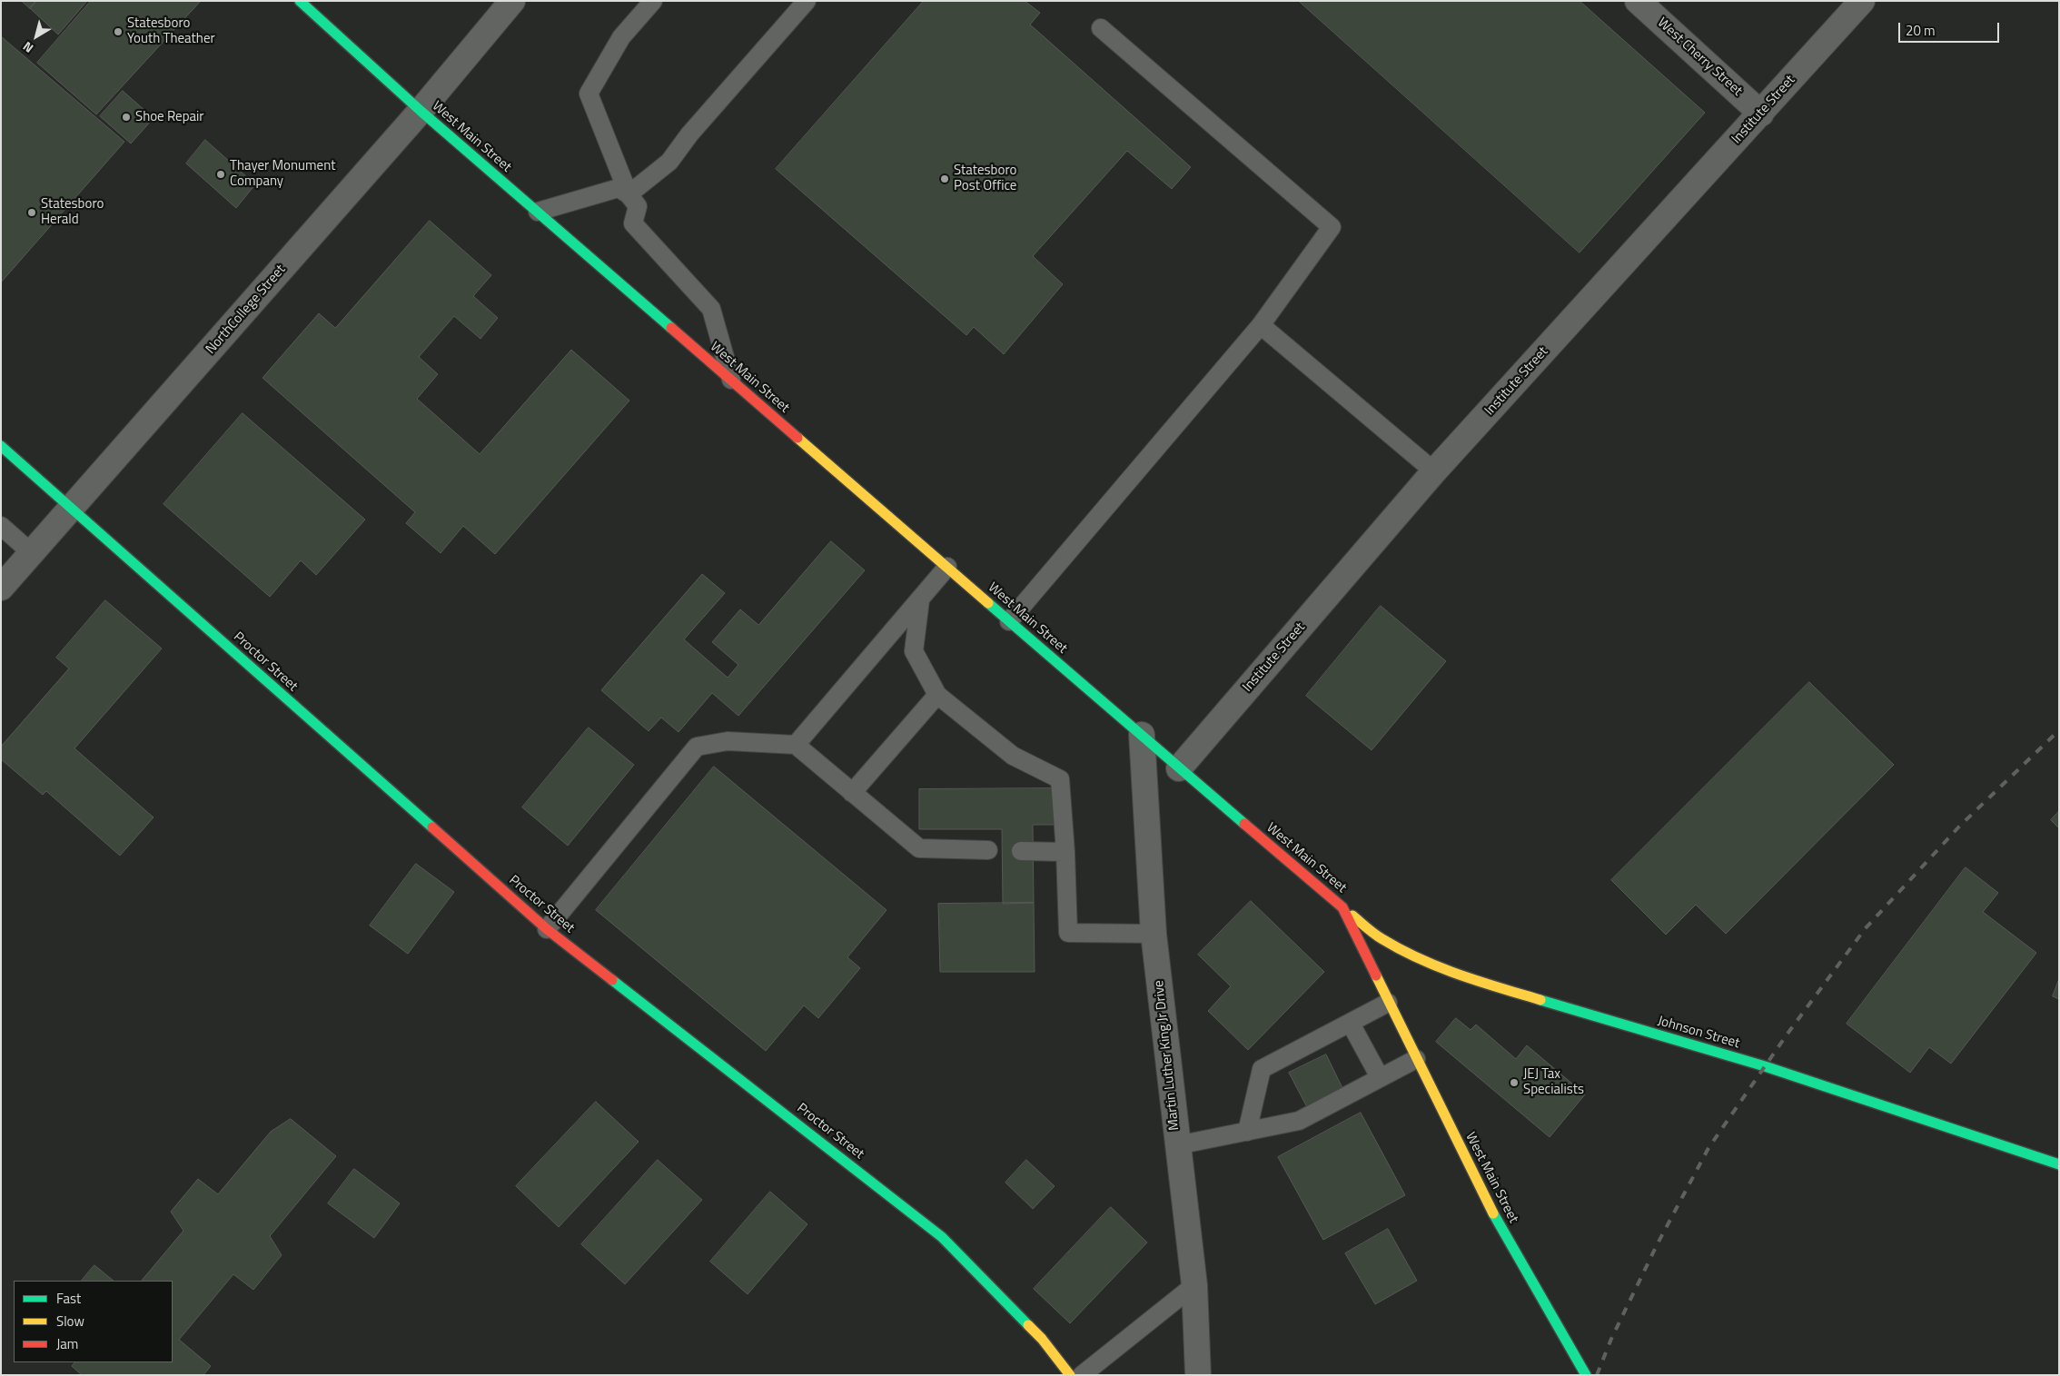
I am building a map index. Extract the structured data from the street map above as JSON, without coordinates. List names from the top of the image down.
{
  "streets": {
    "street": [
      "West Cherry Street",
      "Institute Street",
      "West Main Street",
      "NorthCollege Street",
      "Proctor Street",
      "Johnson Street",
      "Martin Luther King Jr Drive"
    ]
  },
  "crossings": [
    ["West Cherry Street", "Institute Street"],
    ["Institute Street", "West Main Street"],
    ["West Main Street", "NorthCollege Street"],
    ["West Main Street", "Johnson Street"],
    ["West Main Street", "Martin Luther King Jr Drive"],
    ["NorthCollege Street", "Proctor Street"]
  ],
  "places": [
    "Statesboro Youth Theather",
    "Shoe Repair",
    "Thayer Monument Company",
    "Statesboro Post Office",
    "Statesboro Herald",
    "JEJ Tax Specialists"
  ],
  "legend": ["Fast", "Slow", "Jam"],
  "scale_bar": "20 m",
  "north": "bottom left"
}
